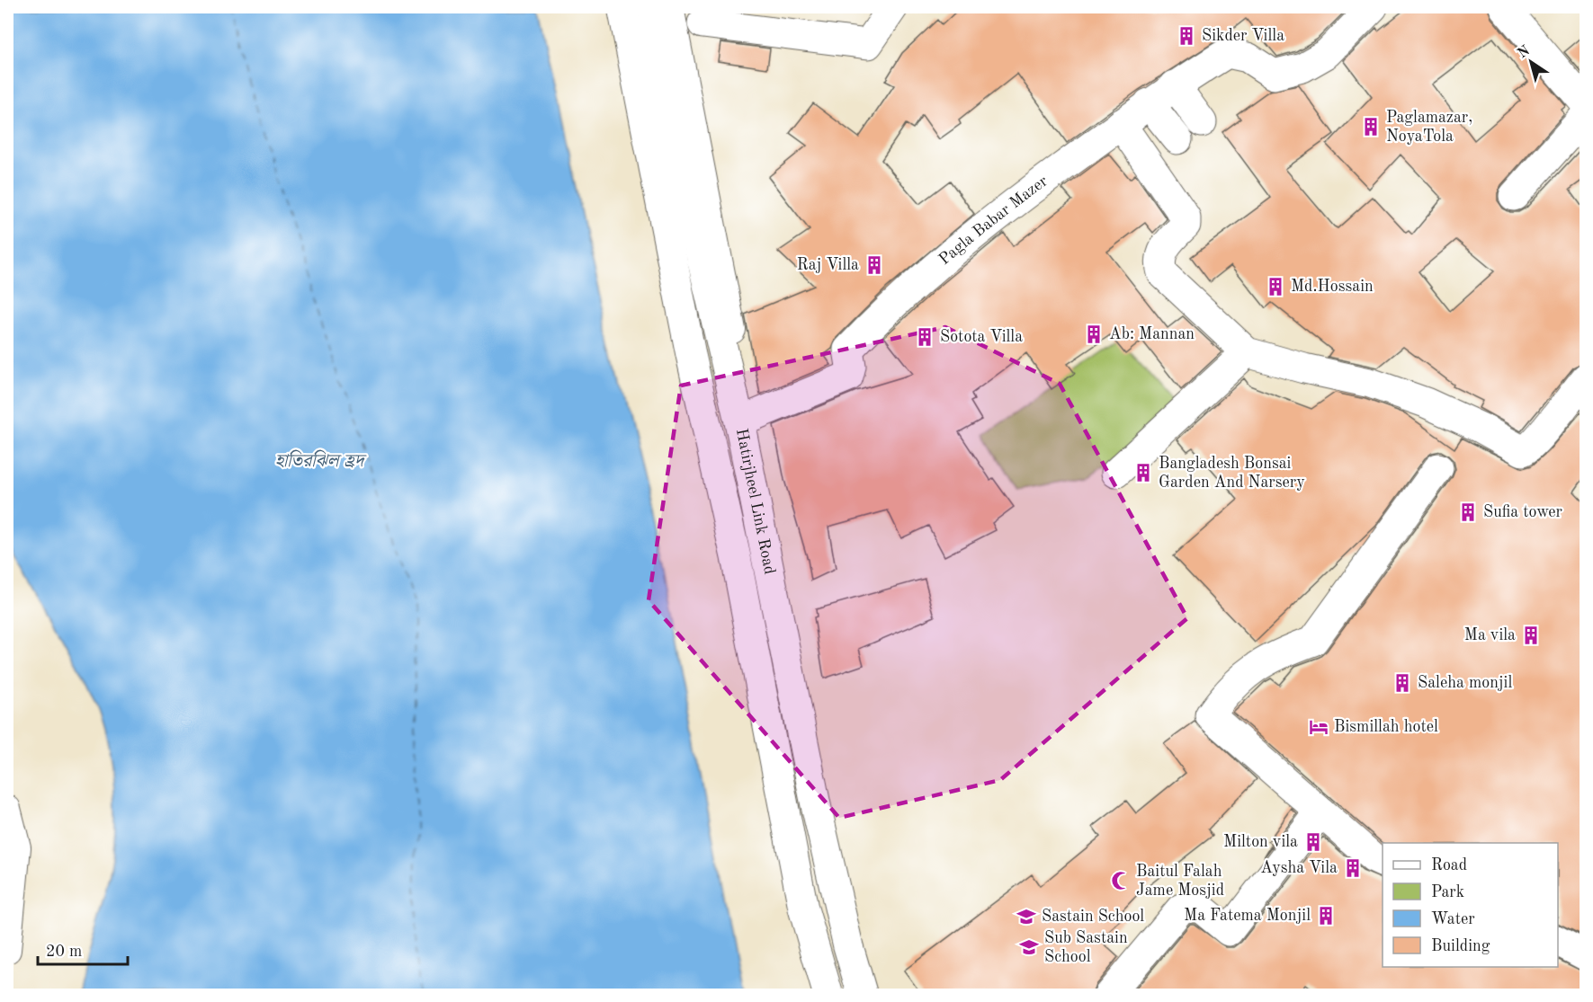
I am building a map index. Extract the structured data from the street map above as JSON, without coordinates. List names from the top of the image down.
{
  "streets": {
    "street": ["Pagla Babar Mazer", "Hatirjheel Link Road"]
  },
  "crossings": [
    ["Pagla Babar Mazer", "Hatirjheel Link Road"]
  ],
  "water": ["হাতিরঝিল হ্রদ"],
  "places": {
    "building": [
      "Sikder Villa",
      "Paglamazar, NoyaTola",
      "Raj Villa",
      "Md.Hossain",
      "Ab: Mannan",
      "Sotota Villa",
      "Bangladesh Bonsai Garden And Narsery",
      "Sufia tower",
      "Ma vila",
      "Saleha monjil",
      "Milton vila",
      "Aysha Vila",
      "Ma Fatema Monjil"
    ],
    "hotel": ["Bismillah hotel"],
    "mosque": ["Baitul Falah Jame Mosjid"],
    "school or university": ["Sastain School", "Sub Sastain School"]
  },
  "legend": [
    "Road",
    "Park",
    "Water",
    "Building"
  ],
  "scale_bar": "20 m",
  "north": "top left"
}
